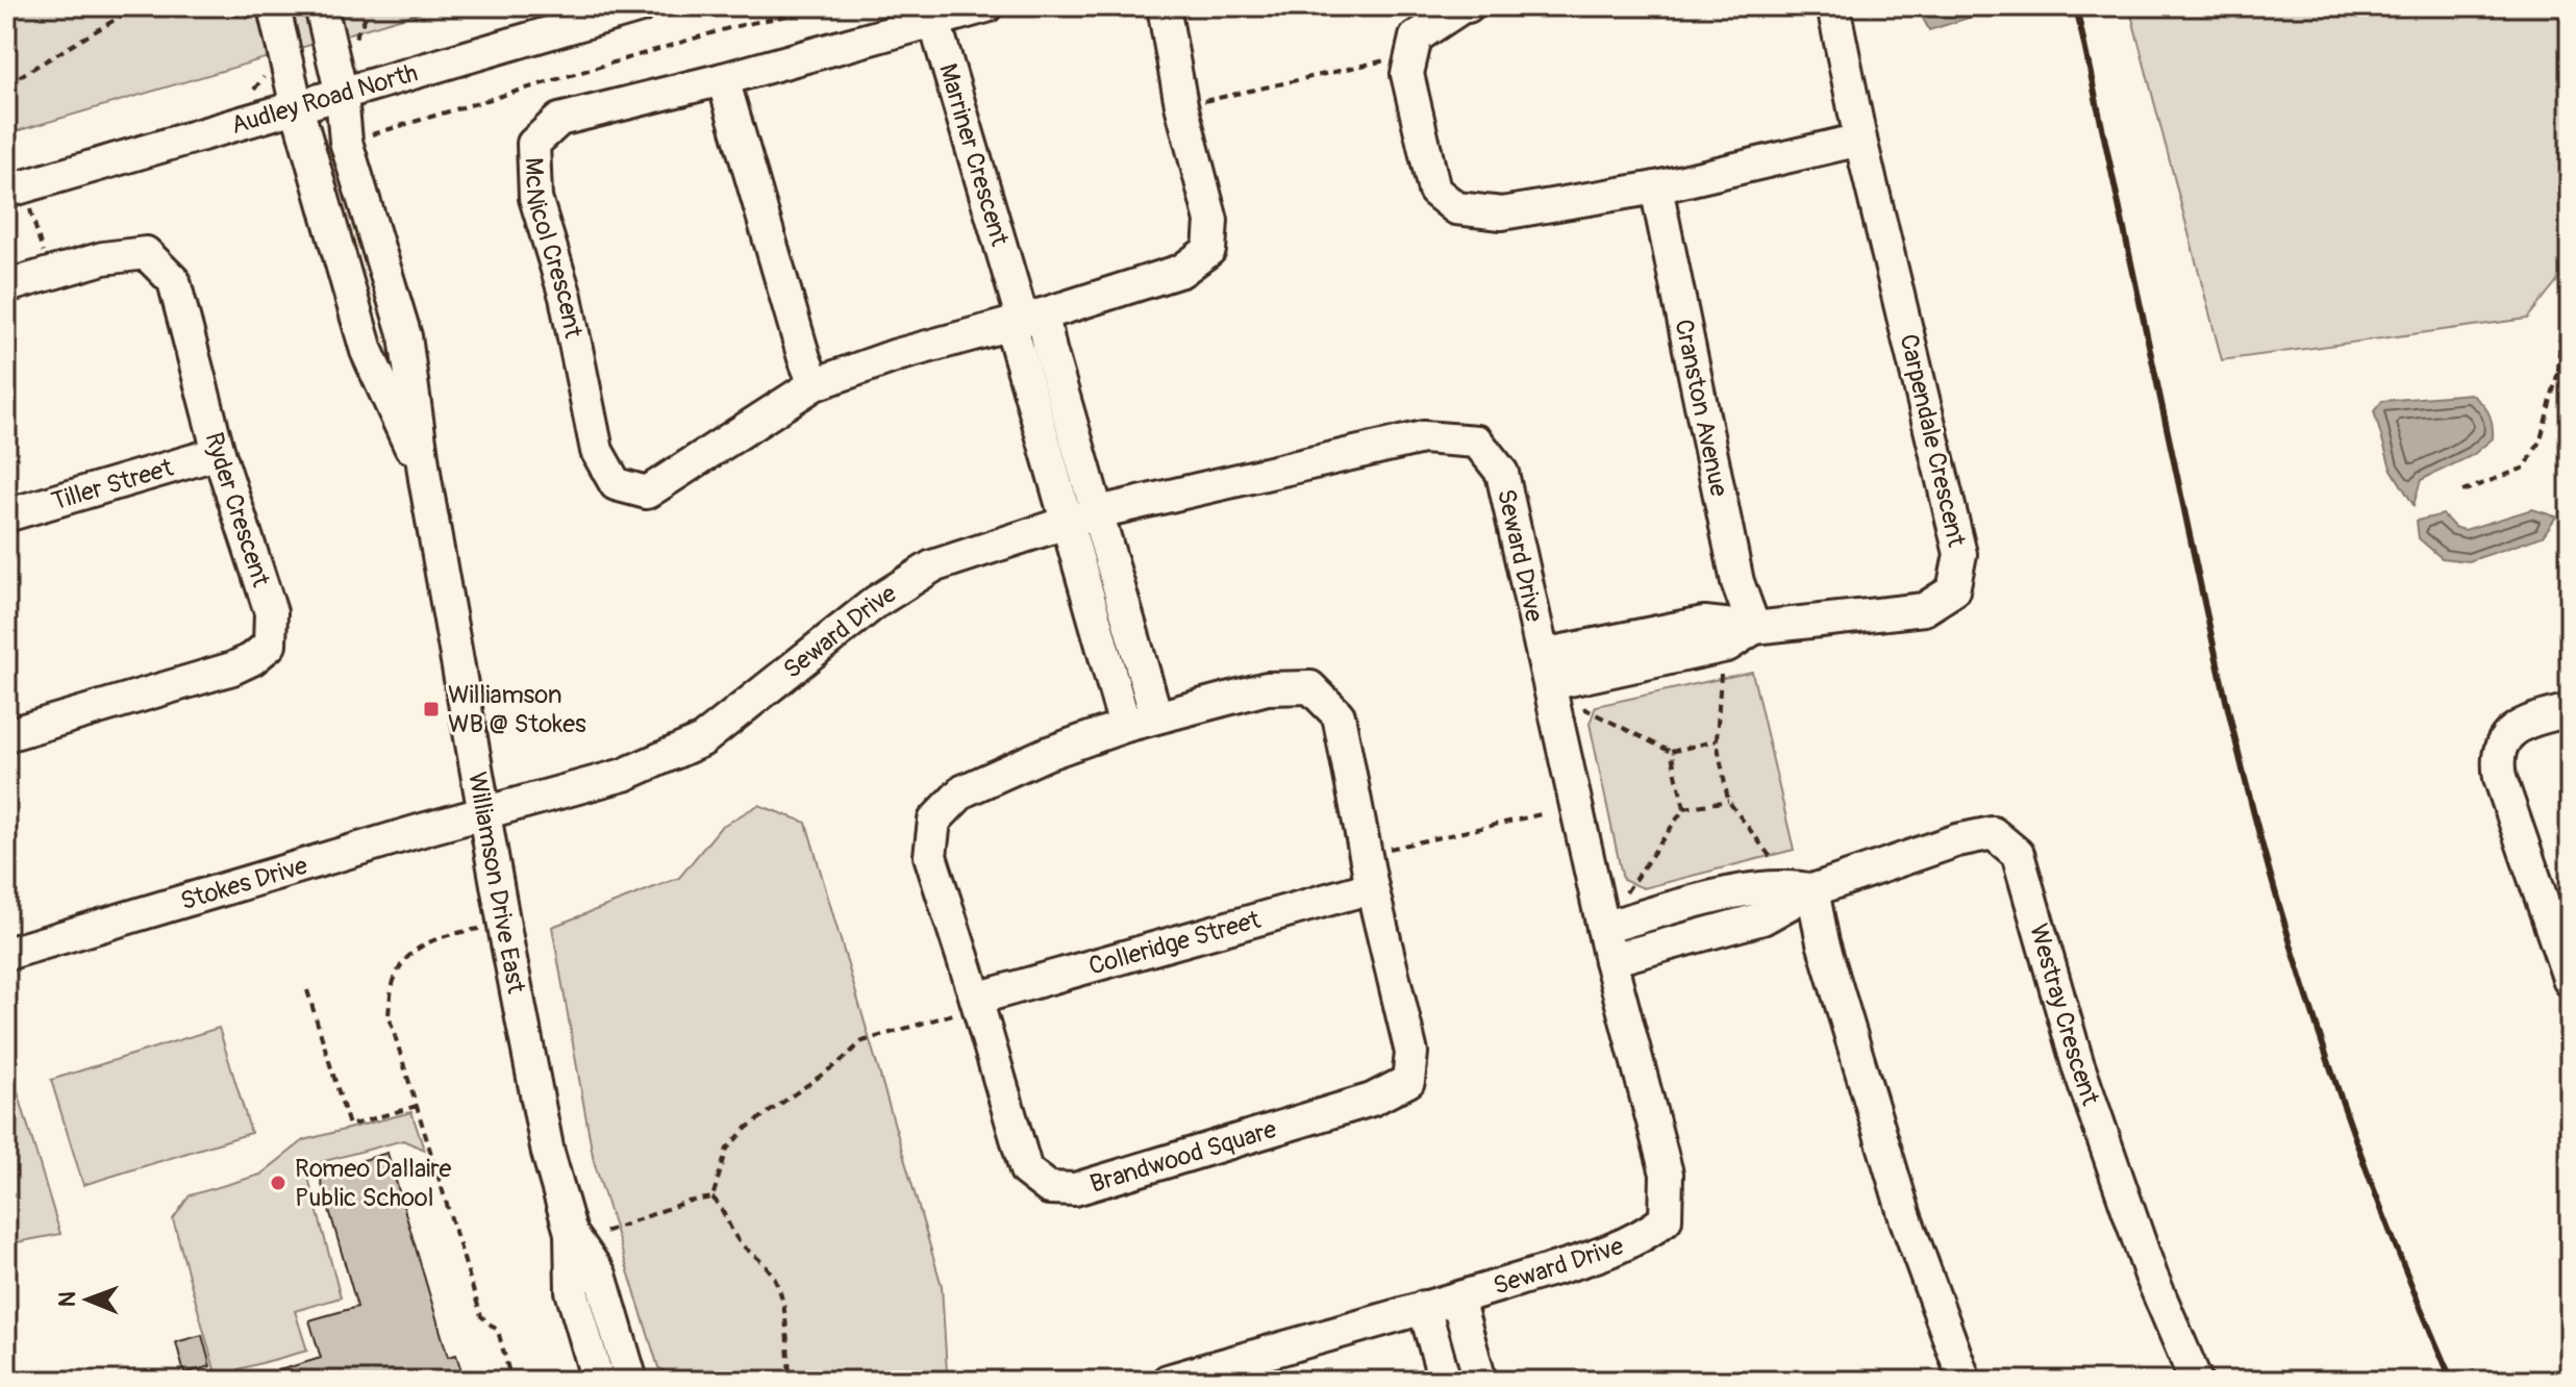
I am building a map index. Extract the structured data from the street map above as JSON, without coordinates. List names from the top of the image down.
{
  "streets": {
    "street": [
      "Audley Road North",
      "Marriner Crescent",
      "McNicol Crescent",
      "Cranston Avenue",
      "Carpendale Crescent",
      "Tiller Street",
      "Ryder Crescent",
      "Seward Drive",
      "Williamson Drive East",
      "Stokes Drive",
      "Colleridge Street",
      "Westray Crescent",
      "Brandwood Square"
    ]
  },
  "crossings": [
    ["Audley Road North", "Williamson Drive East"],
    ["Marriner Crescent", "McNicol Crescent"],
    ["Marriner Crescent", "Seward Drive"],
    ["Marriner Crescent", "Brandwood Square"],
    ["Cranston Avenue", "Carpendale Crescent"],
    ["Carpendale Crescent", "Seward Drive"],
    ["Tiller Street", "Ryder Crescent"],
    ["Seward Drive", "Williamson Drive East"],
    ["Seward Drive", "Stokes Drive"],
    ["Seward Drive", "Westray Crescent"],
    ["Williamson Drive East", "Stokes Drive"],
    ["Colleridge Street", "Brandwood Square"]
  ],
  "places": {
    "transit": ["Williamson WB @ Stokes"],
    "other": ["Romeo Dallaire Public School"]
  },
  "north": "left"
}
